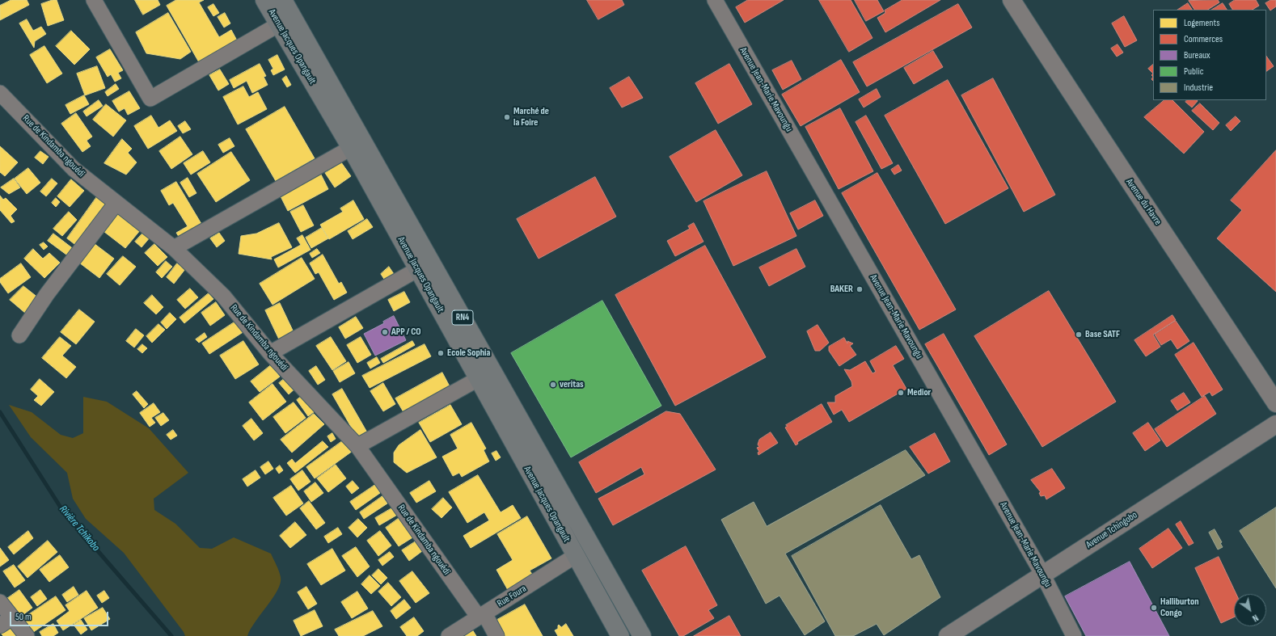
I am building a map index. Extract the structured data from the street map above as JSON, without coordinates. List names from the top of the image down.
{
  "streets": {
    "highway": ["Avenue Jacques Opangault", "RN4"],
    "street": [
      "Avenue Jean-Marie Mavoungu",
      "Rue de Kindamba ngouédi",
      "Avenue du Havre",
      "Avenue Tchingobo",
      "Rue Foura"
    ]
  },
  "crossings": [
    ["Avenue Jacques Opangault", "Rue Foura"],
    ["Avenue Jean-Marie Mavoungu", "Avenue Tchingobo"],
    ["Rue de Kindamba ngouédi", "Rue Foura"]
  ],
  "water": ["Rivière Tchikobo"],
  "places": [
    "Marché de la Foire",
    "BAKER",
    "APP / CO",
    "Base SATF",
    "Ecole Sophia",
    "veritas",
    "Medior",
    "Halliburton Congo"
  ],
  "legend": [
    "Logements",
    "Commerces",
    "Bureaux",
    "Public",
    "Industrie"
  ],
  "scale_bar": "50 m",
  "north": "bottom right"
}
